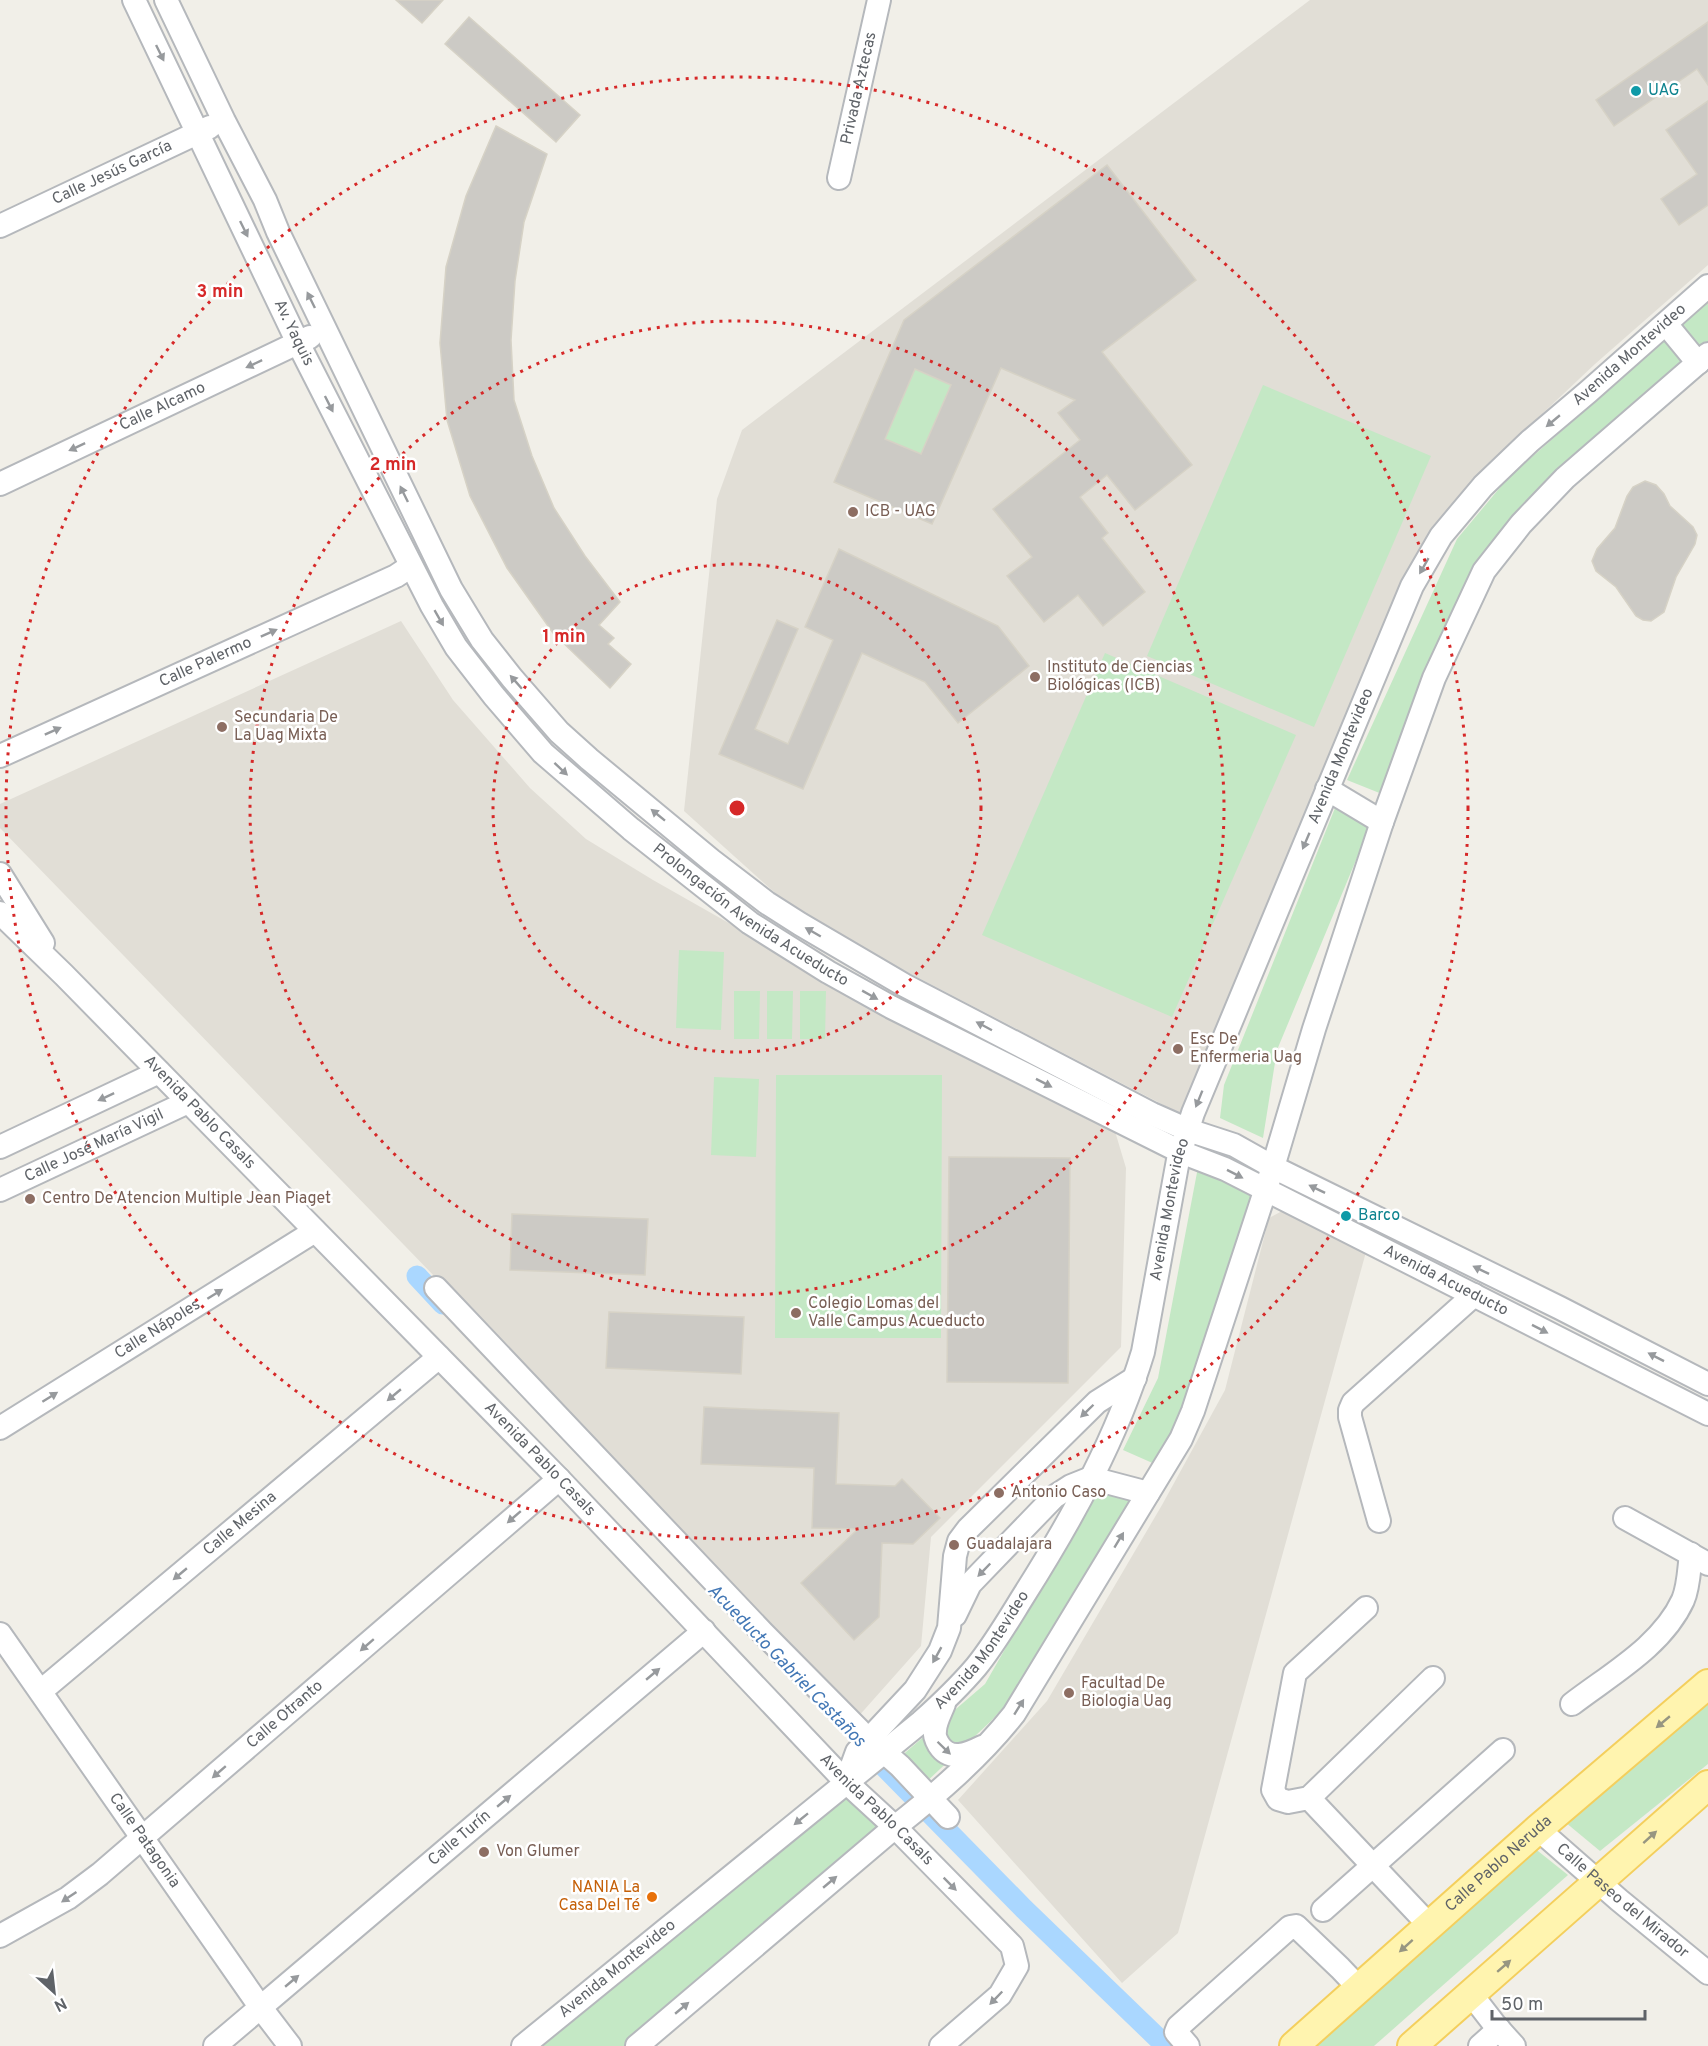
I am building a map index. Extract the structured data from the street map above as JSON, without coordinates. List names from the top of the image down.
{
  "streets": {
    "main road": ["Calle Pablo Neruda"],
    "street": [
      "Privada Aztecas",
      "Calle Jesús García",
      "Av. Yaquis",
      "Avenida Montevideo",
      "Calle Alcamo",
      "Calle Palermo",
      "Prolongación Avenida Acueducto",
      "Avenida Pablo Casals",
      "Calle José María Vigil",
      "Avenida Acueducto",
      "Calle Nápoles",
      "Calle Mesina",
      "Calle Otranto",
      "Calle Turín",
      "Calle Patagonia",
      "Calle Paseo del Mirador"
    ]
  },
  "crossings": [
    ["Calle Jesús García", "Av. Yaquis"],
    ["Av. Yaquis", "Calle Alcamo"],
    ["Av. Yaquis", "Calle Palermo"],
    ["Av. Yaquis", "Prolongación Avenida Acueducto"],
    ["Avenida Montevideo", "Prolongación Avenida Acueducto"],
    ["Avenida Montevideo", "Avenida Pablo Casals"],
    ["Avenida Montevideo", "Avenida Acueducto"],
    ["Calle Palermo", "Prolongación Avenida Acueducto"],
    ["Prolongación Avenida Acueducto", "Avenida Acueducto"],
    ["Avenida Pablo Casals", "Calle José María Vigil"],
    ["Avenida Pablo Casals", "Calle Nápoles"],
    ["Avenida Pablo Casals", "Calle Mesina"],
    ["Avenida Pablo Casals", "Calle Otranto"],
    ["Avenida Pablo Casals", "Calle Turín"],
    ["Calle Mesina", "Calle Patagonia"],
    ["Calle Otranto", "Calle Patagonia"],
    ["Calle Turín", "Calle Patagonia"],
    ["Calle Pablo Neruda", "Calle Paseo del Mirador"]
  ],
  "one_way": [
    "Calle Alcamo",
    "Calle Palermo",
    "Calle Nápoles",
    "Calle Mesina",
    "Calle Otranto",
    "Calle Turín"
  ],
  "water": ["Acueducto Gabriel Castaños"],
  "places": [
    "UAG",
    "ICB - UAG",
    "Instituto de Ciencias Biológicas (ICB)",
    "Secundaria De La Uag Mixta",
    "Esc De Enfermeria Uag",
    "Centro De Atencion Multiple Jean Piaget",
    "Barco",
    "Colegio Lomas del Valle Campus Acueducto",
    "Antonio Caso",
    "Guadalajara",
    "Facultad De Biologia Uag",
    "Von Glumer",
    "NANIA La Casa Del Té"
  ],
  "scale_bar": "50 m",
  "north": "bottom right",
  "rings": ["3 min", "2 min", "1 min"]
}
